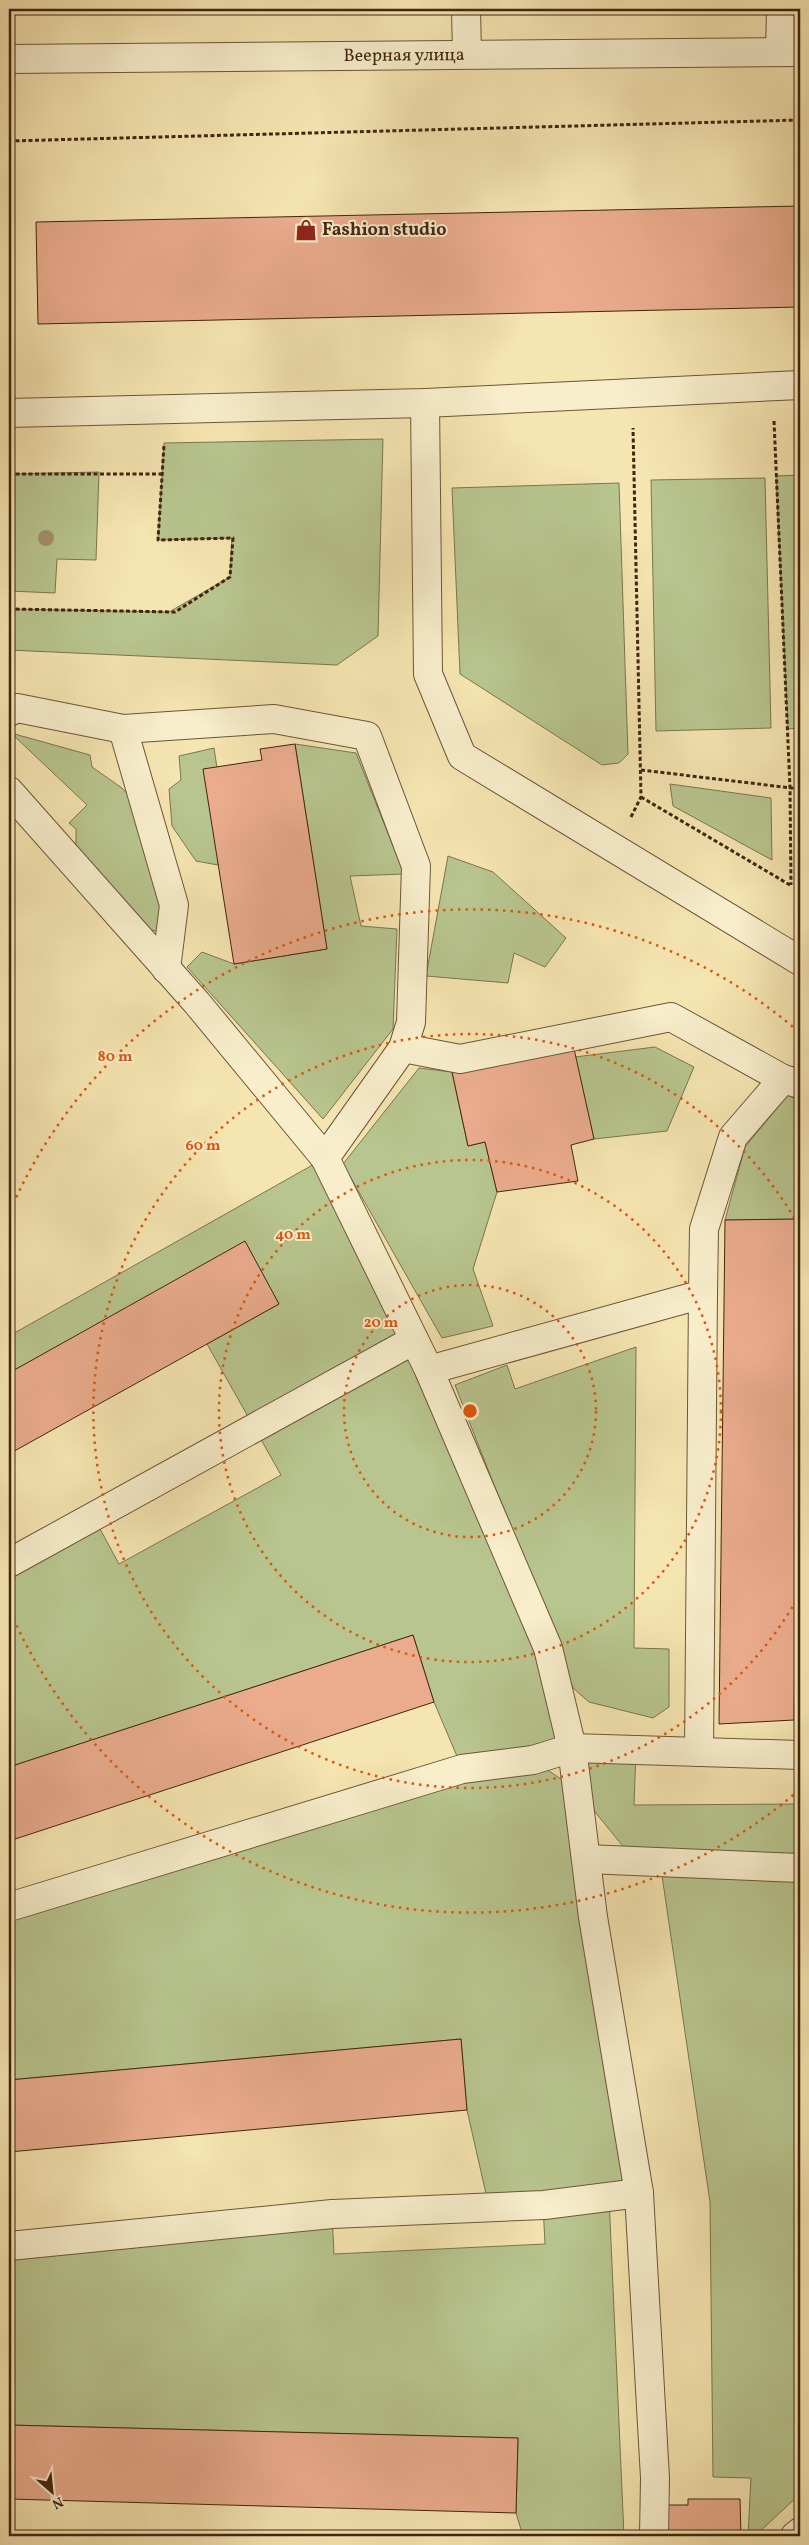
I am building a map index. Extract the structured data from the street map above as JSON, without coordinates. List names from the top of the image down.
{
  "streets": {
    "street": ["Веерная улица"]
  },
  "places": {
    "shop": ["Fashion studio"]
  },
  "north": "bottom right",
  "rings": [
    "80 m",
    "60 m",
    "40 m",
    "20 m"
  ]
}
